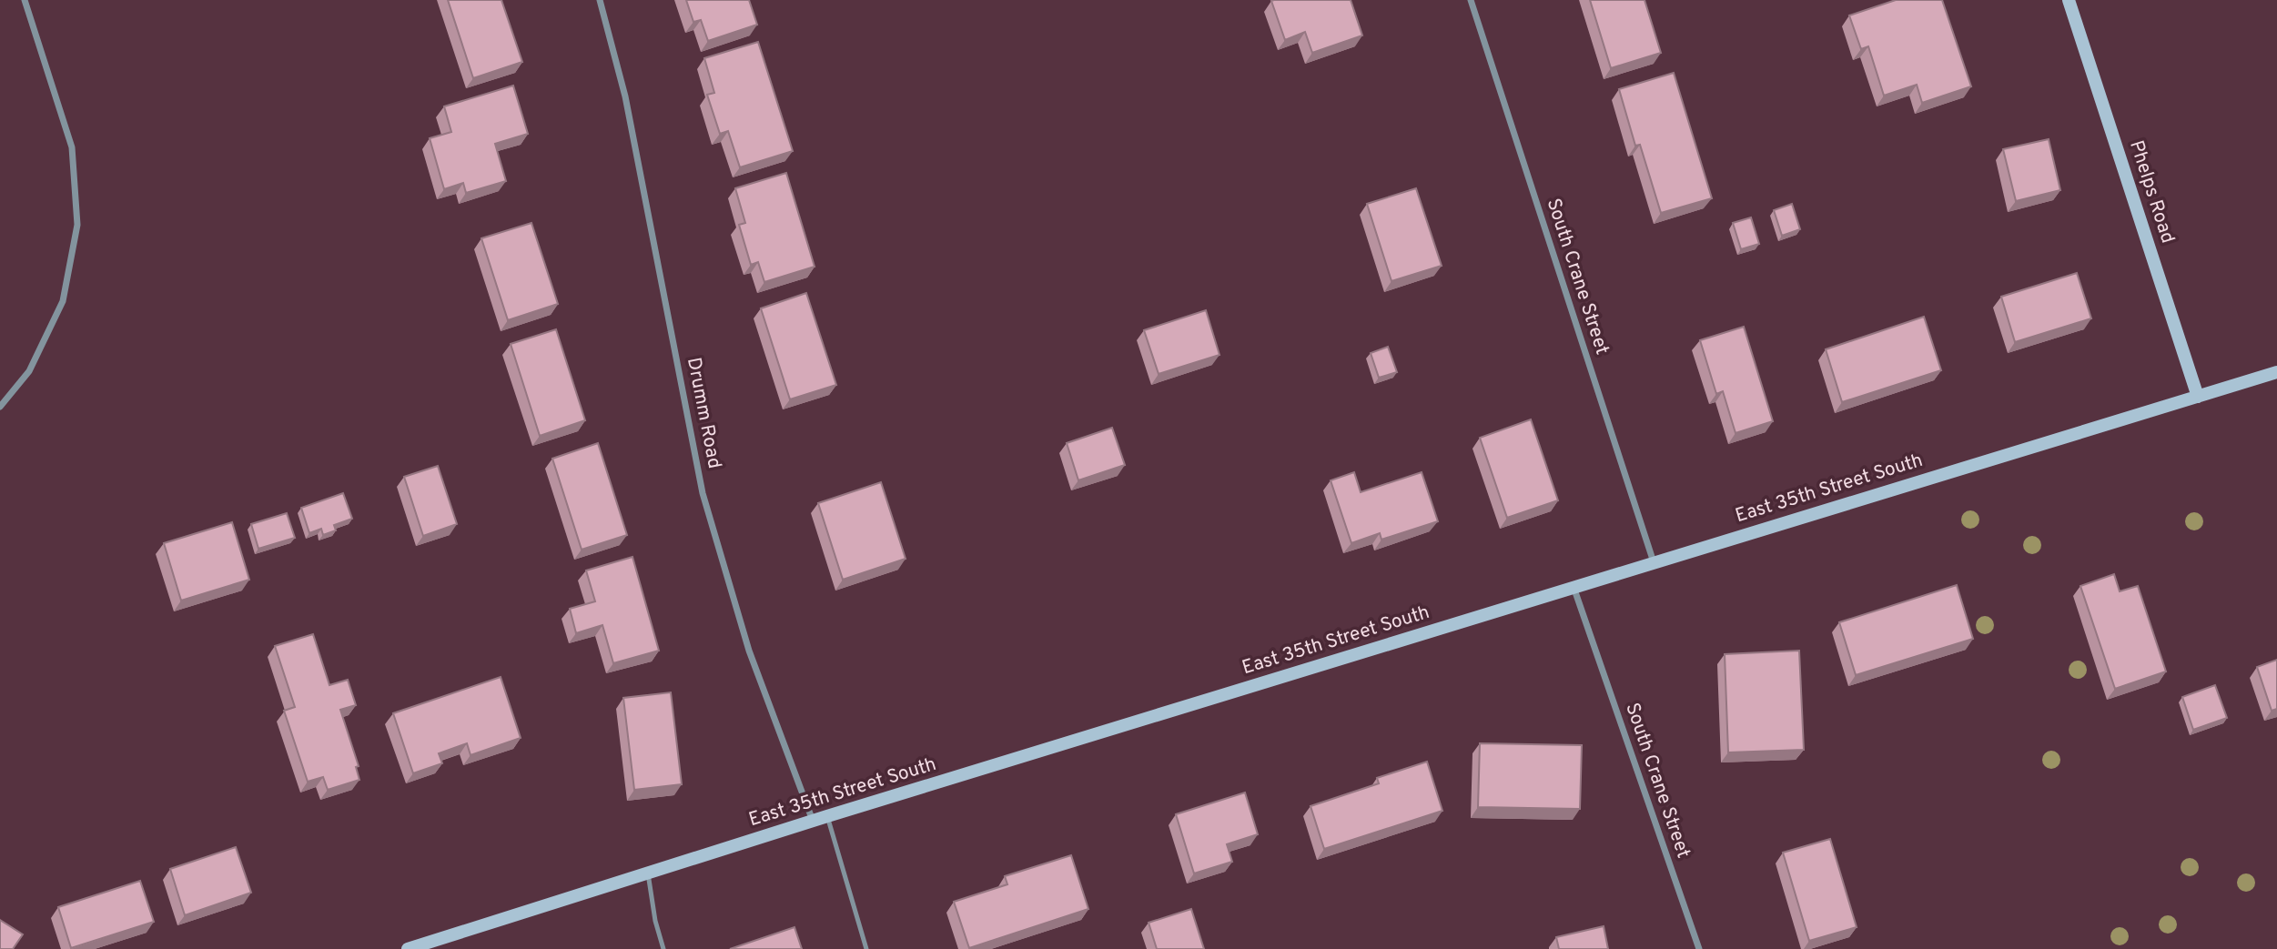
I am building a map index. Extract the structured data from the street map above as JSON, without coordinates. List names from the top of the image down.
{
  "streets": {
    "main road": ["Phelps Road", "East 35th Street South"],
    "street": ["South Crane Street", "Drumm Road"]
  },
  "crossings": [
    ["Phelps Road", "East 35th Street South"],
    ["South Crane Street", "East 35th Street South"],
    ["Drumm Road", "East 35th Street South"]
  ]
}
